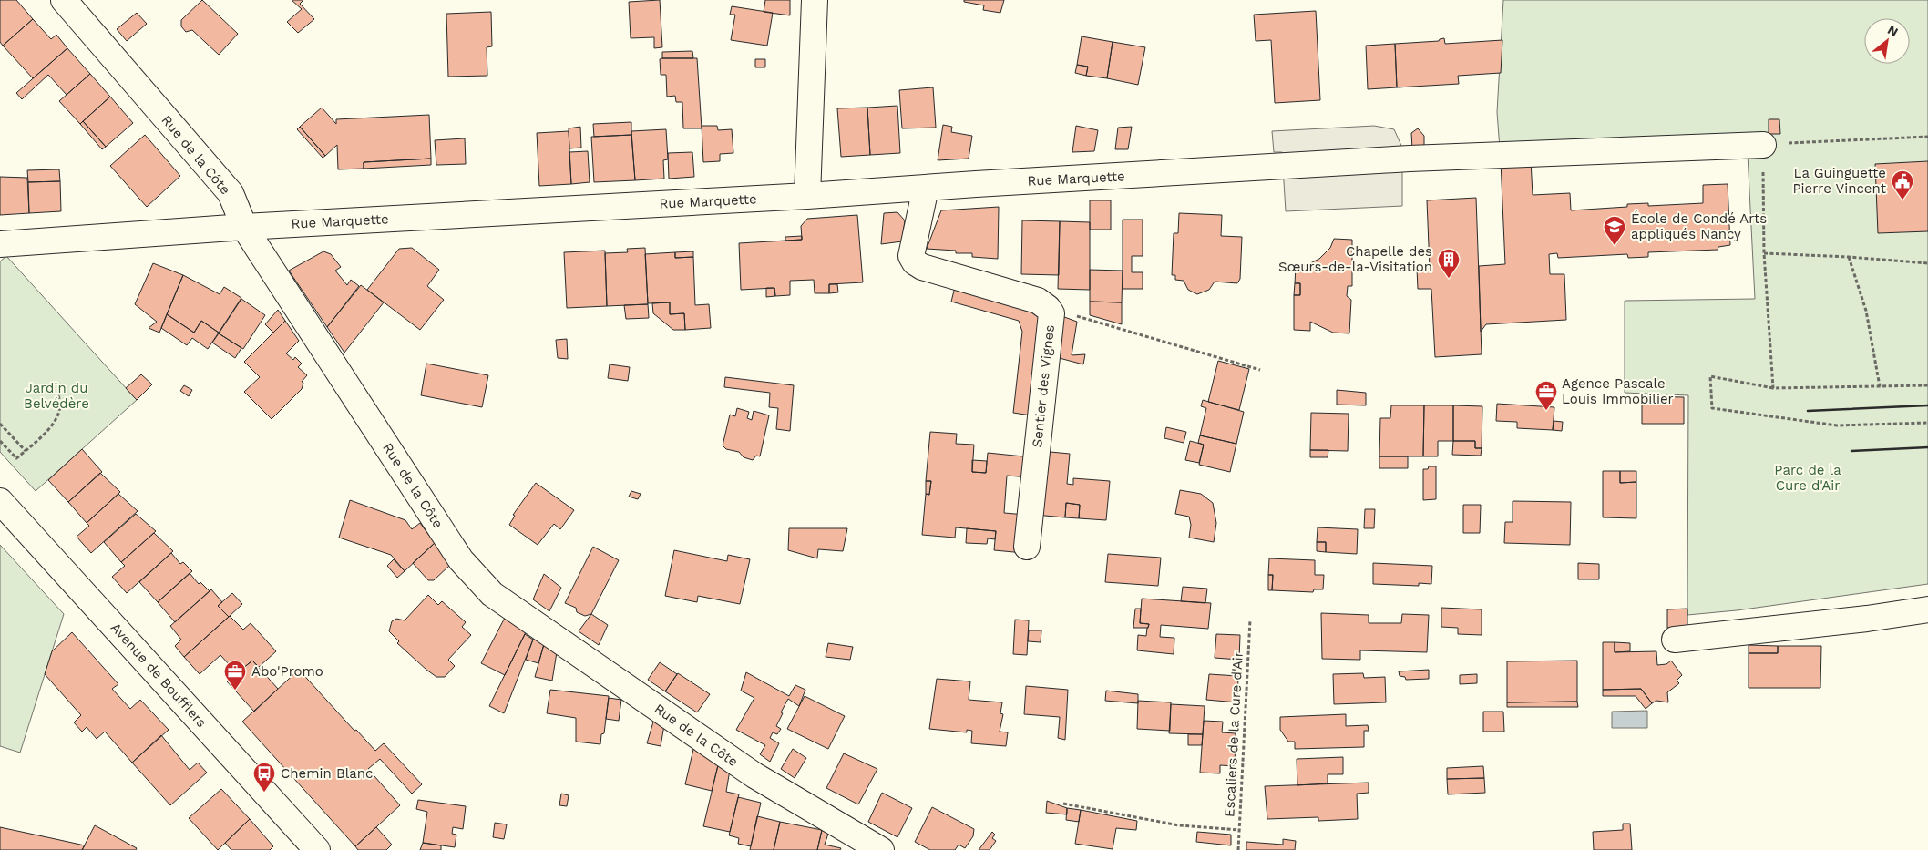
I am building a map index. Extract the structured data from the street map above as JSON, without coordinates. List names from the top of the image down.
{
  "streets": {
    "street": [
      "Rue de la Côte",
      "Rue Marquette",
      "Sentier des Vignes",
      "Avenue de Boufflers"
    ],
    "path": ["Escaliers de la Cure d'Air"]
  },
  "crossings": [
    ["Rue de la Côte", "Rue Marquette"],
    ["Rue Marquette", "Sentier des Vignes"]
  ],
  "parks": ["Jardin du Belvédère", "Parc de la Cure d'Air"],
  "places": {
    "public building": ["La Guinguette Pierre Vincent"],
    "school or university": ["École de Condé Arts appliqués Nancy"],
    "building": ["Chapelle des Sœurs-de-la-Visitation"],
    "office": ["Agence Pascale Louis Immobilier", "Abo'Promo"],
    "bus stop": ["Chemin Blanc"]
  },
  "north": "top right"
}
